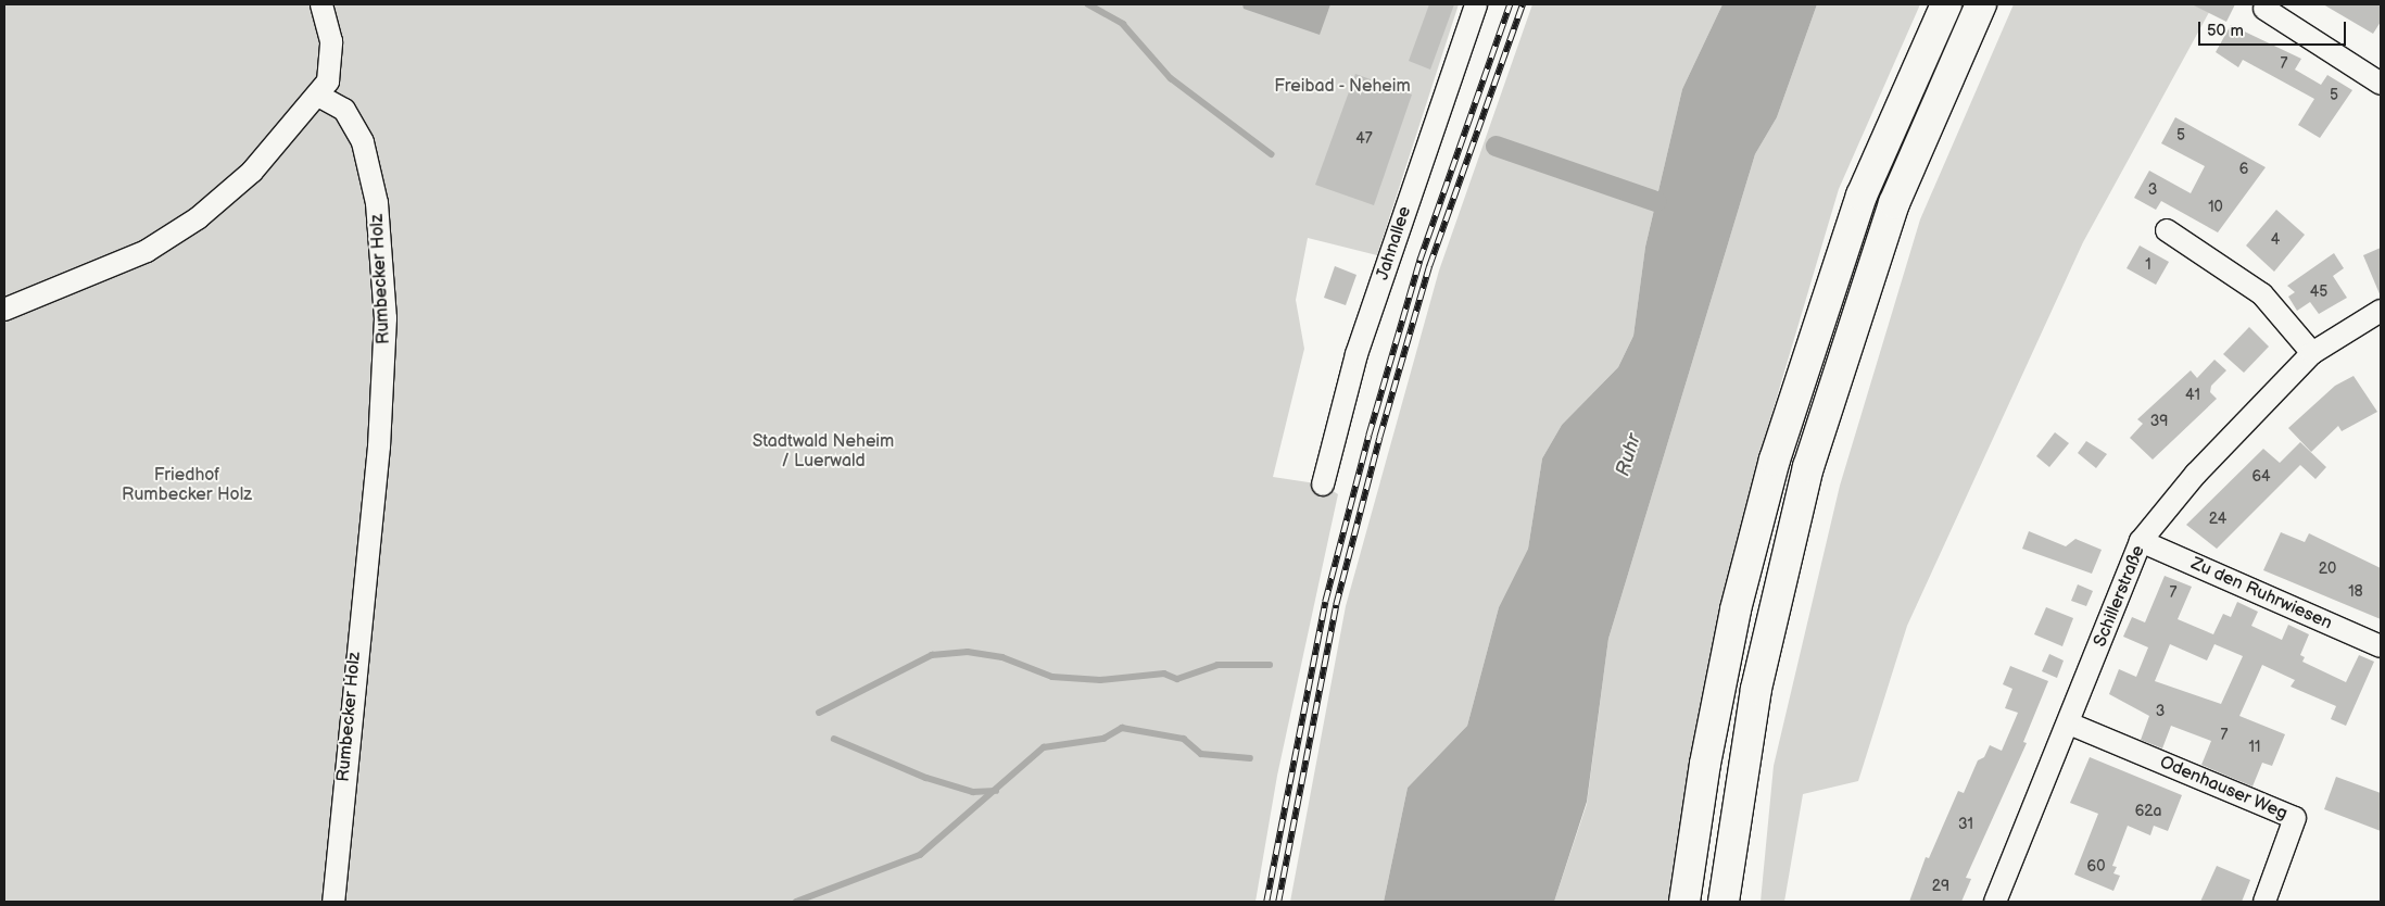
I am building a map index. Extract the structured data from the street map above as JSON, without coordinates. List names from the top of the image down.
{
  "streets": {
    "street": [
      "Jahnallee",
      "Rumbecker Holz",
      "Zu den Ruhrwiesen",
      "Schillerstraße",
      "Odenhauser Weg"
    ]
  },
  "crossings": [
    ["Zu den Ruhrwiesen", "Schillerstraße"],
    ["Schillerstraße", "Odenhauser Weg"]
  ],
  "water": ["Ruhr"],
  "parks": ["Freibad - Neheim", "Stadtwald Neheim / Luerwald", "Friedhof Rumbecker Holz"],
  "house_numbers": [
    "7",
    "5",
    "5",
    "47",
    "6",
    "3",
    "10",
    "4",
    "1",
    "45",
    "41",
    "39",
    "64",
    "24",
    "20",
    "18",
    "7",
    "3",
    "7",
    "11",
    "62a",
    "31",
    "60",
    "29"
  ],
  "scale_bar": "50 m"
}
